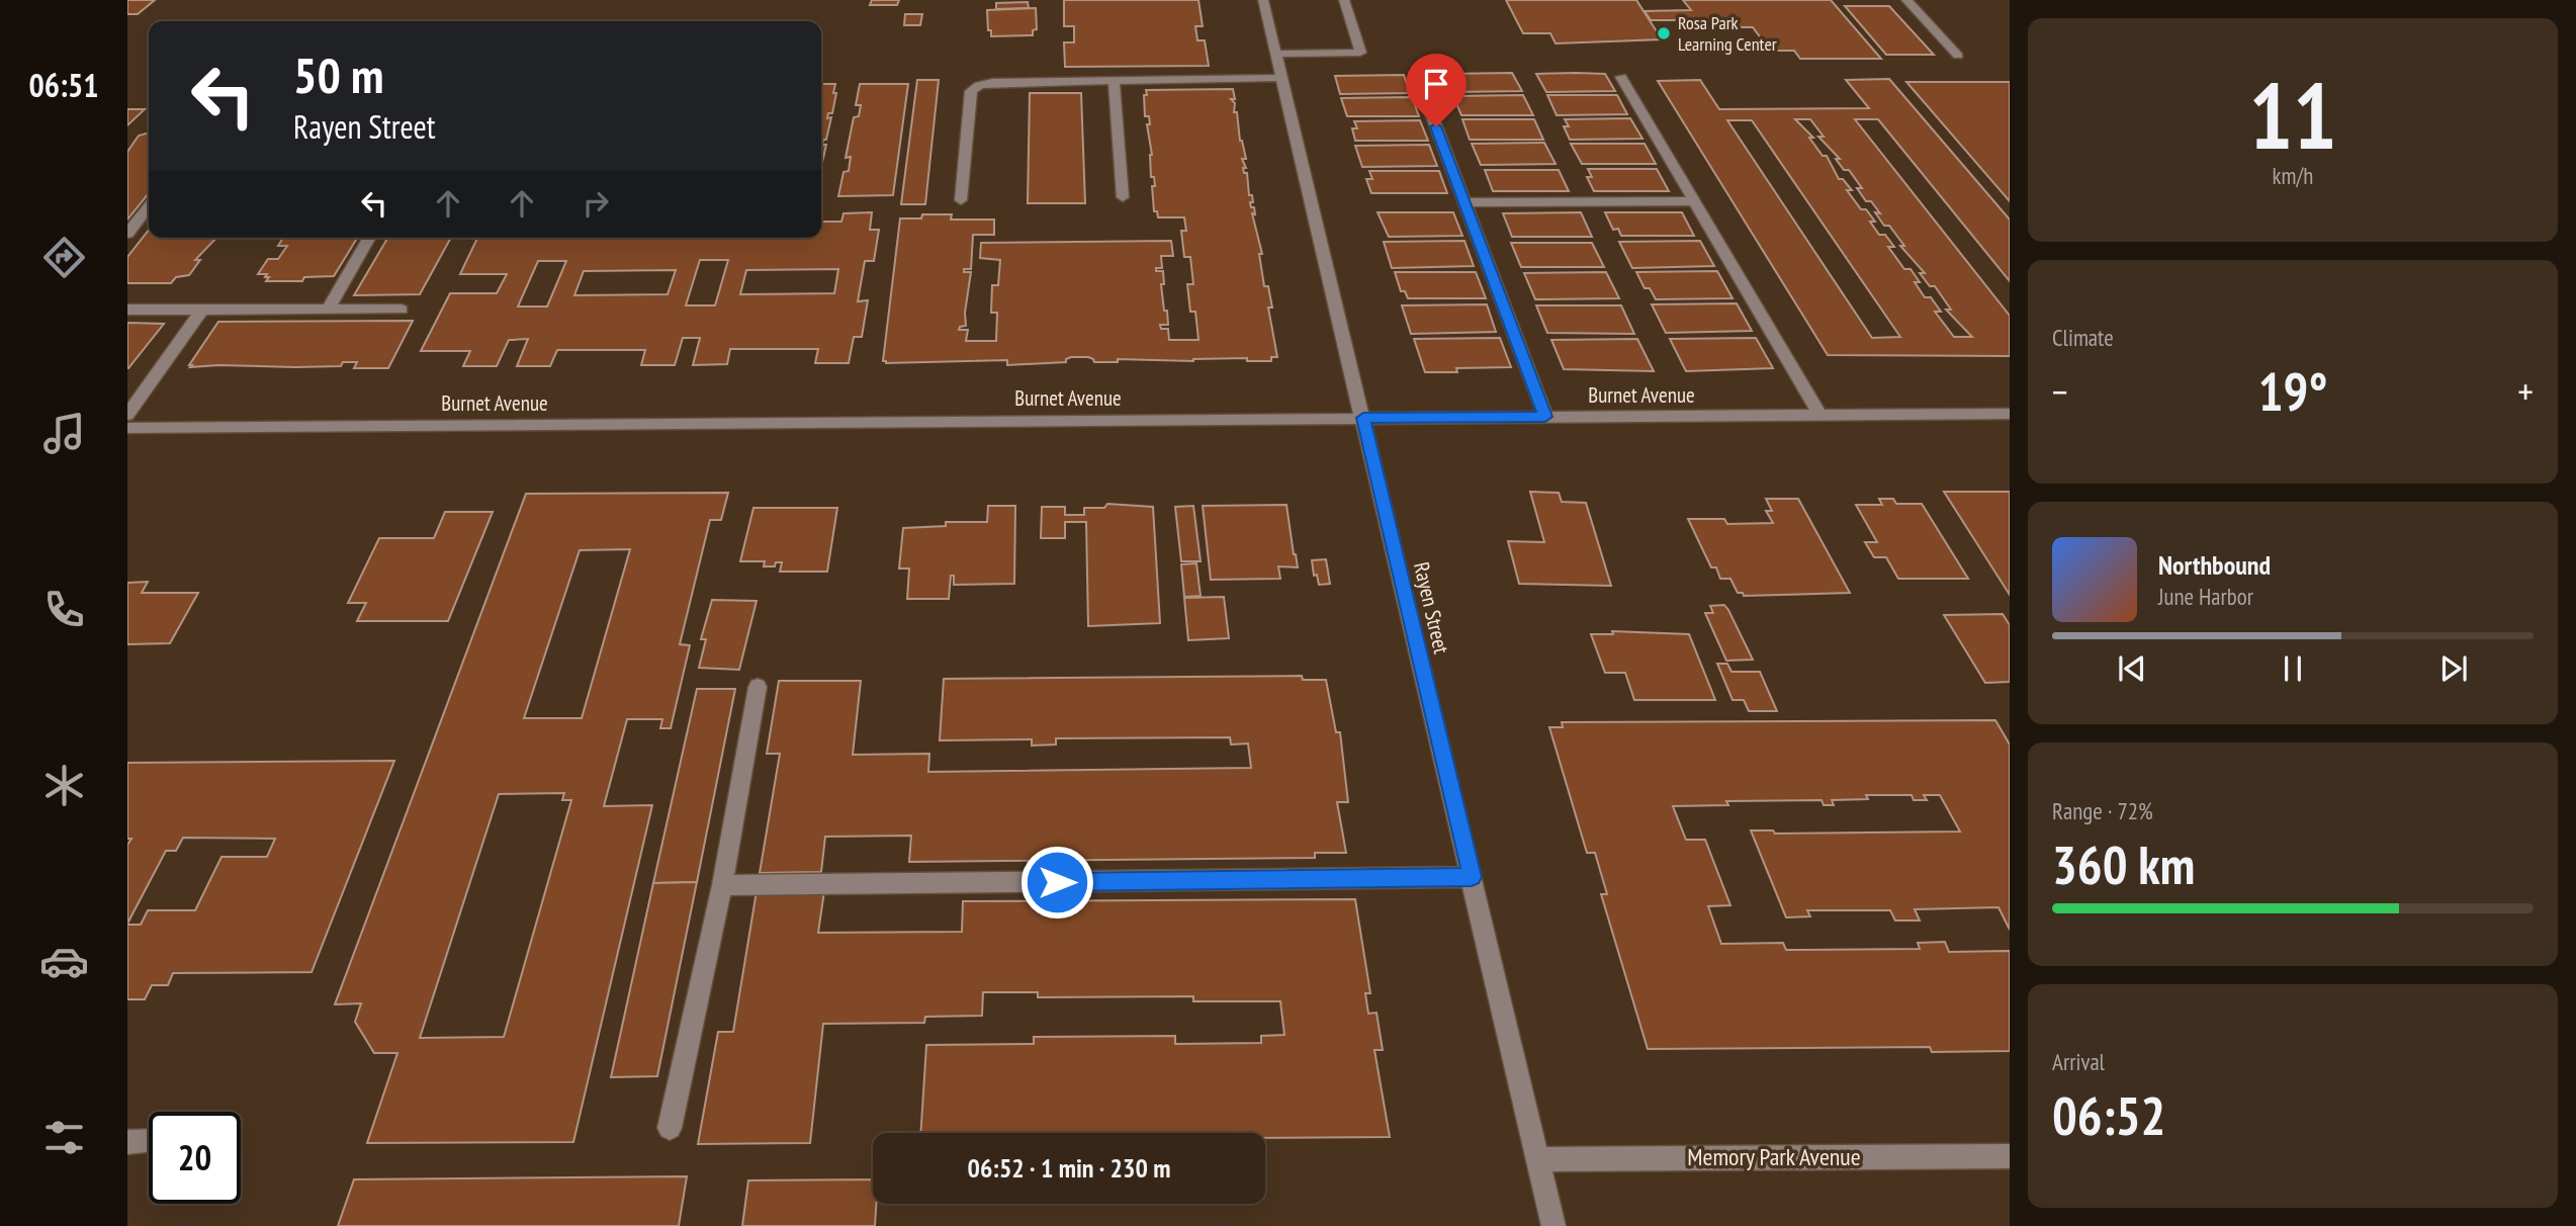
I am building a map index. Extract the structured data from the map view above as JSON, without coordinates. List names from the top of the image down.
{
  "streets": {
    "street": ["Burnet Avenue", "Rayen Street", "Memory Park Avenue"]
  },
  "crossings": [
    ["Burnet Avenue", "Rayen Street"],
    ["Rayen Street", "Memory Park Avenue"]
  ],
  "places": ["Rosa Park Learning Center"],
  "page": {
    "tabs": "06:51",
    "tile": [
      ["11", "km/h"],
      "Climate",
      ["Range · 72%", "360 km"],
      ["Arrival", "06:52"]
    ],
    "turn": ["50 m", "Rayen Street"],
    "heat": ["−", "19°", "+"],
    "song": ["Northbound", "June Harbor"],
    "limit": "20",
    "trip": "06:52 · 1 min · 230 m"
  }
}
